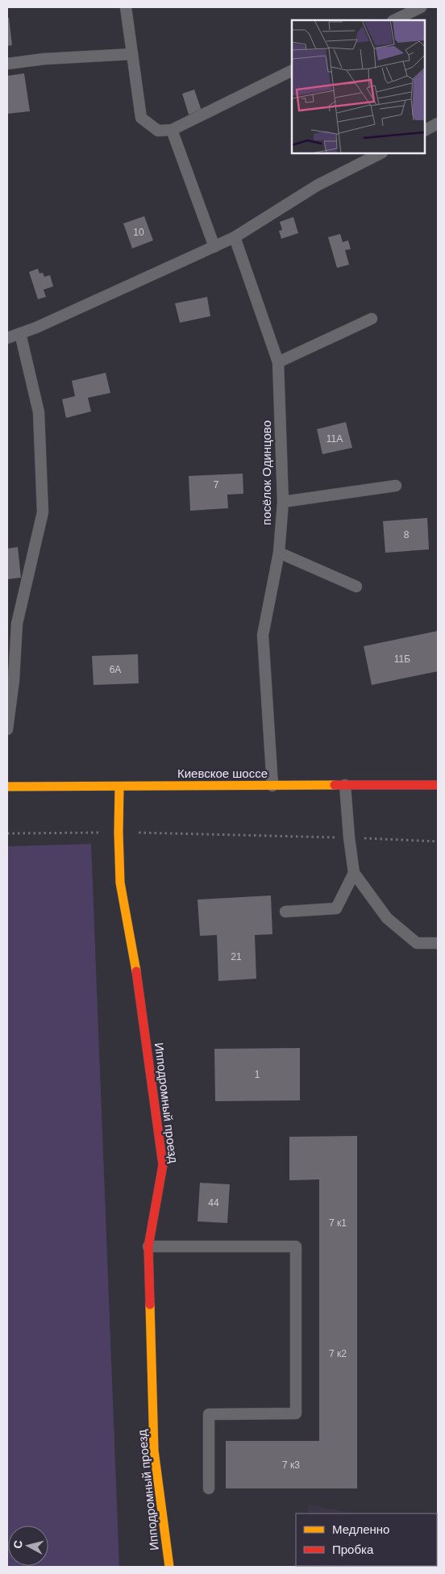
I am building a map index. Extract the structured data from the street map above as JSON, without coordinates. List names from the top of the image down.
{
  "streets": {
    "street": ["Киевское шоссе", "Ипподромный проезд"],
    "lane": ["посёлок Одинцово"]
  },
  "crossings": [
    ["посёлок Одинцово", "Киевское шоссе"],
    ["Киевское шоссе", "Ипподромный проезд"]
  ],
  "house_numbers": [
    "10",
    "11А",
    "7",
    "8",
    "11Б",
    "6А",
    "21",
    "1",
    "44",
    "7 к1",
    "7 к2",
    "7 к3"
  ],
  "legend": ["Медленно", "Пробка"],
  "north": "left"
}
